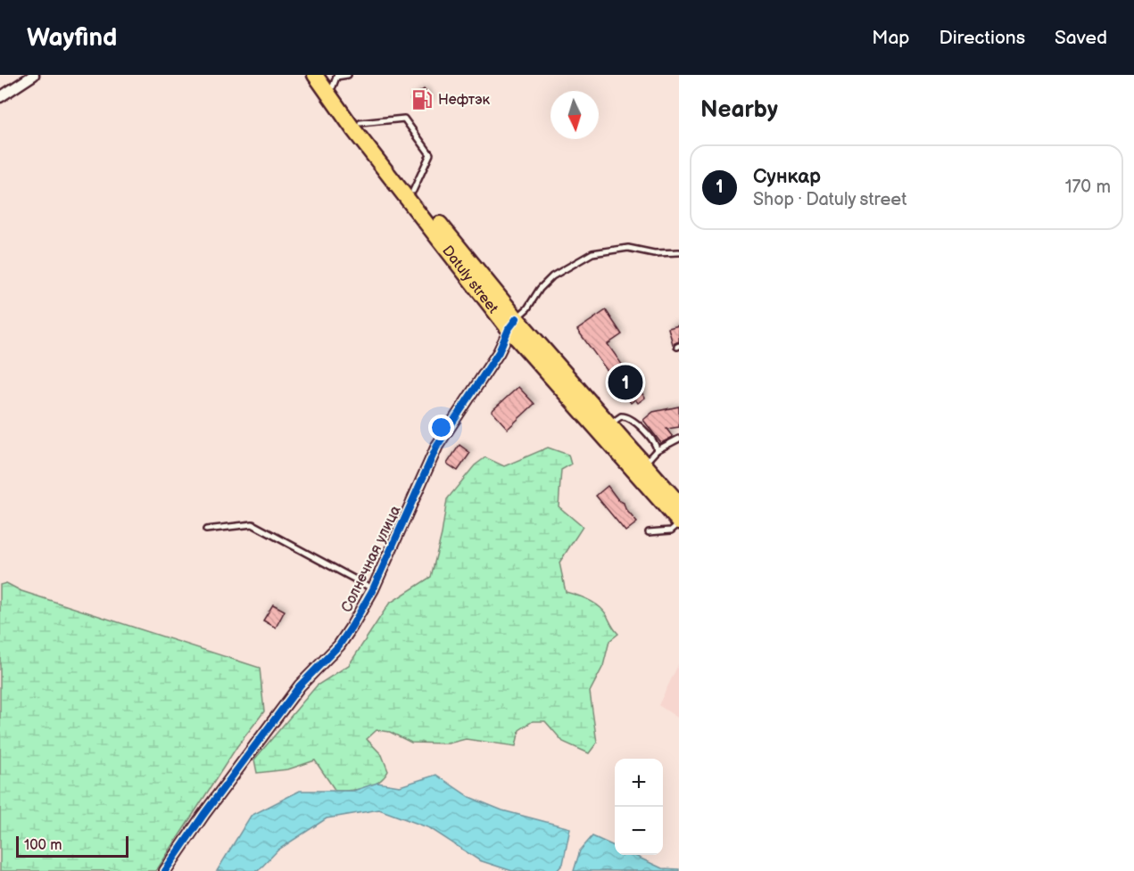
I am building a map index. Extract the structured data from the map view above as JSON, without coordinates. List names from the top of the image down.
{
  "streets": {
    "highway": ["Datuly street"],
    "street": ["Солнечная улица"]
  },
  "crossings": [
    ["Datuly street", "Солнечная улица"]
  ],
  "places": {
    "fuel station": ["Нефтэк"]
  },
  "scale_bar": "100 m",
  "north": "bottom",
  "page": {
    "header": "Wayfind",
    "nav": ["Map", "Directions", "Saved"],
    "heading": "Nearby",
    "list": [
      {
        "mark": "1",
        "name": "Сункар",
        "note": "Shop · Datuly street",
        "value": "170 m"
      }
    ],
    "pins": "1",
    "map_buttons": ["+", "−"],
    "scale": "100 m"
  }
}
